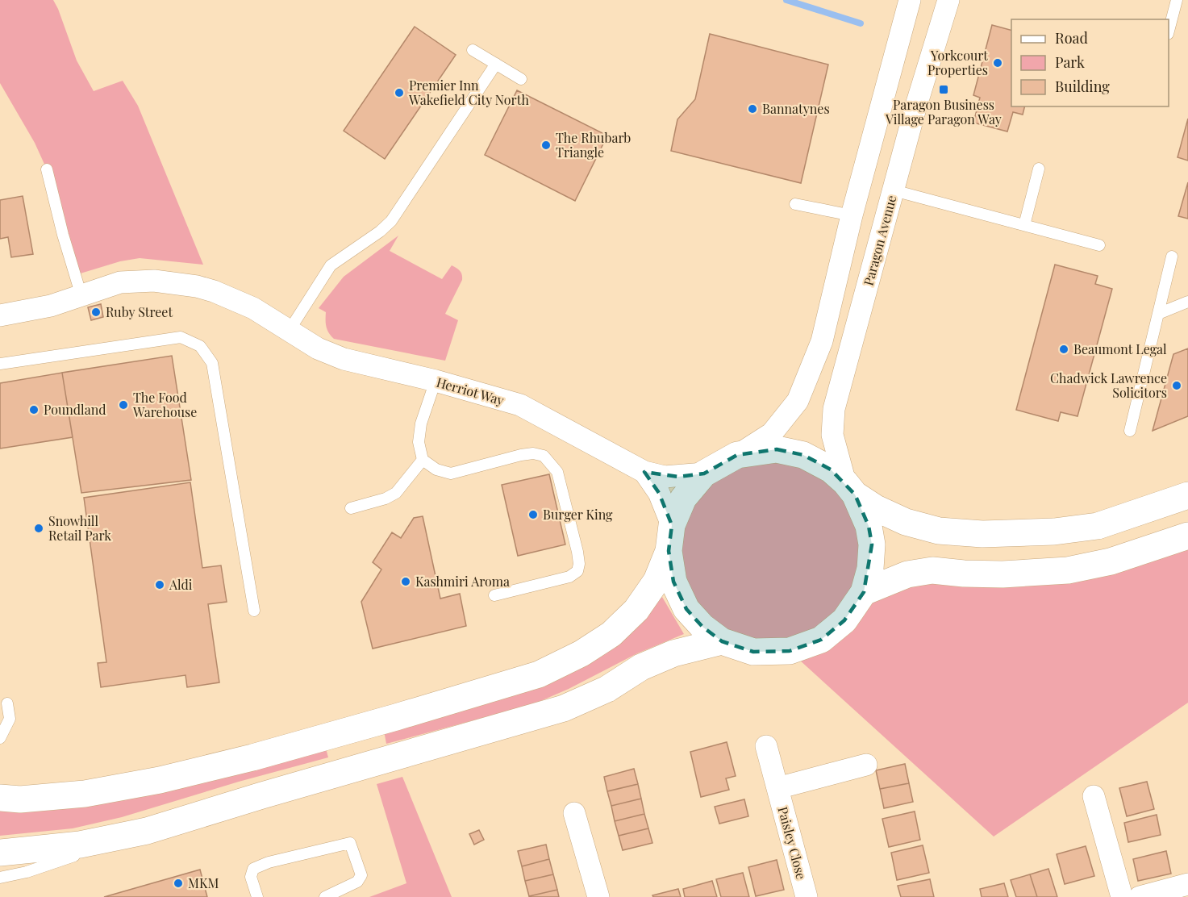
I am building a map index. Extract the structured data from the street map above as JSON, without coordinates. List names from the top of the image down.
{
  "streets": {
    "street": ["Paragon Avenue", "Herriot Way", "Paisley Close"]
  },
  "places": {
    "other": [
      "Yorkcourt Properties",
      "Premier Inn Wakefield City North",
      "Bannatynes",
      "The Rhubarb Triangle",
      "Ruby Street",
      "Beaumont Legal",
      "Chadwick Lawrence Solicitors",
      "The Food Warehouse",
      "Poundland",
      "Burger King",
      "Snowhill Retail Park",
      "Kashmiri Aroma",
      "Aldi",
      "MKM"
    ],
    "transit": ["Paragon Business Village Paragon Way"]
  },
  "legend": ["Road", "Park", "Building"]
}
